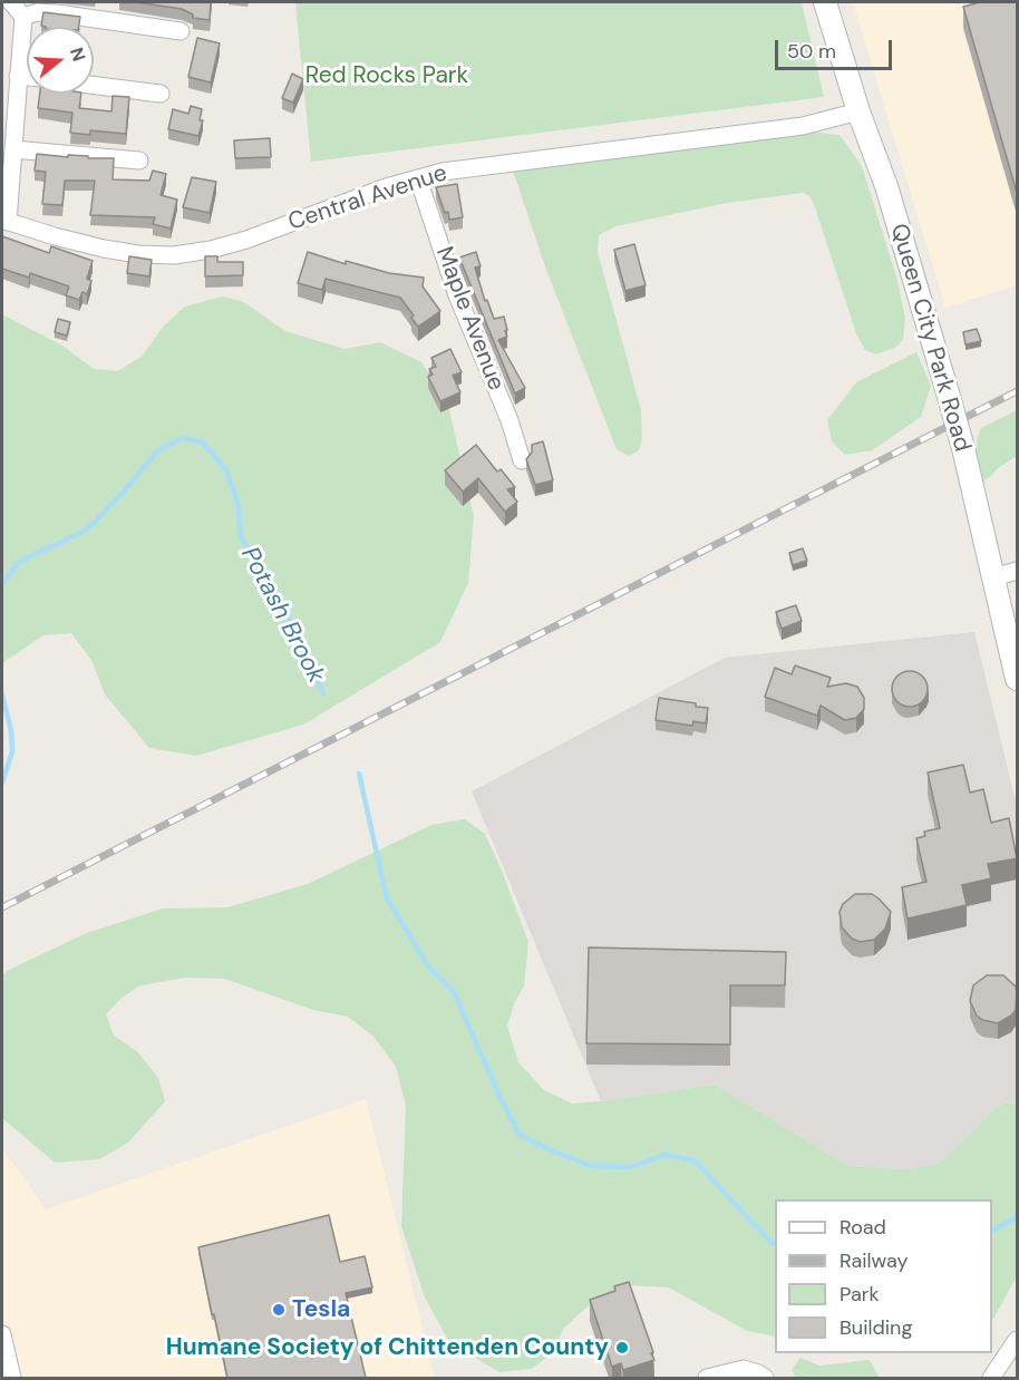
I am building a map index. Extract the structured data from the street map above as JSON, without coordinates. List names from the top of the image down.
{
  "streets": {
    "street": ["Central Avenue", "Maple Avenue", "Queen City Park Road"]
  },
  "crossings": [
    ["Central Avenue", "Maple Avenue"],
    ["Central Avenue", "Queen City Park Road"]
  ],
  "water": ["Potash Brook"],
  "parks": ["Red Rocks Park"],
  "places": ["Tesla", "Humane Society of Chittenden County"],
  "legend": [
    "Road",
    "Railway",
    "Park",
    "Building"
  ],
  "scale_bar": "50 m",
  "north": "right"
}
